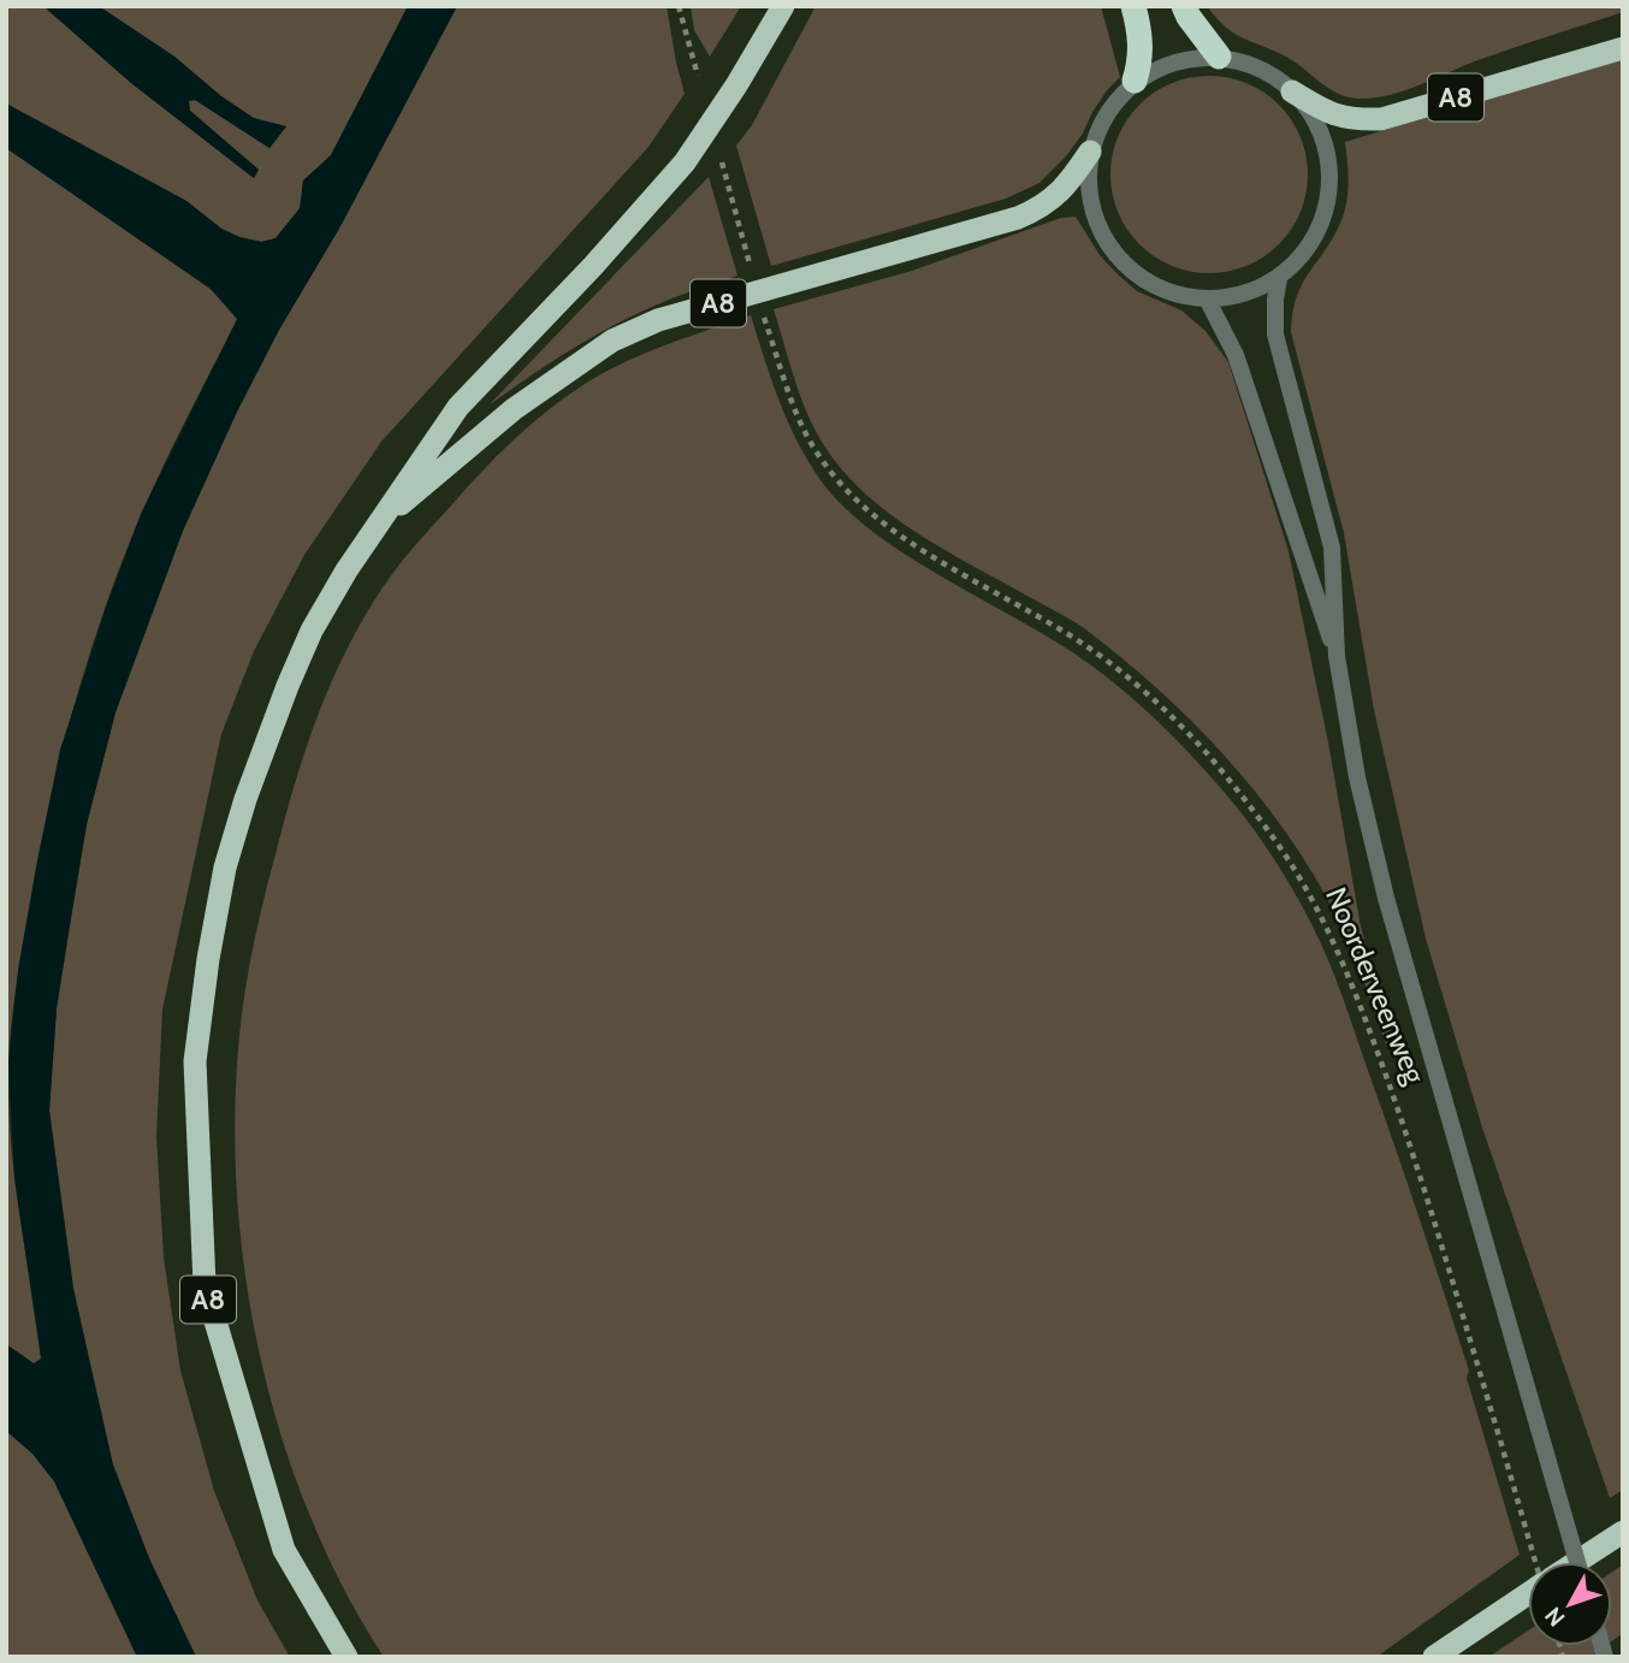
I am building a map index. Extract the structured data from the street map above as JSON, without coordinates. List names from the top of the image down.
{
  "streets": {
    "highway": ["A8"],
    "street": ["Noorderveenweg"]
  },
  "crossings": [
    ["A8", "Noorderveenweg"]
  ],
  "north": "bottom left"
}
